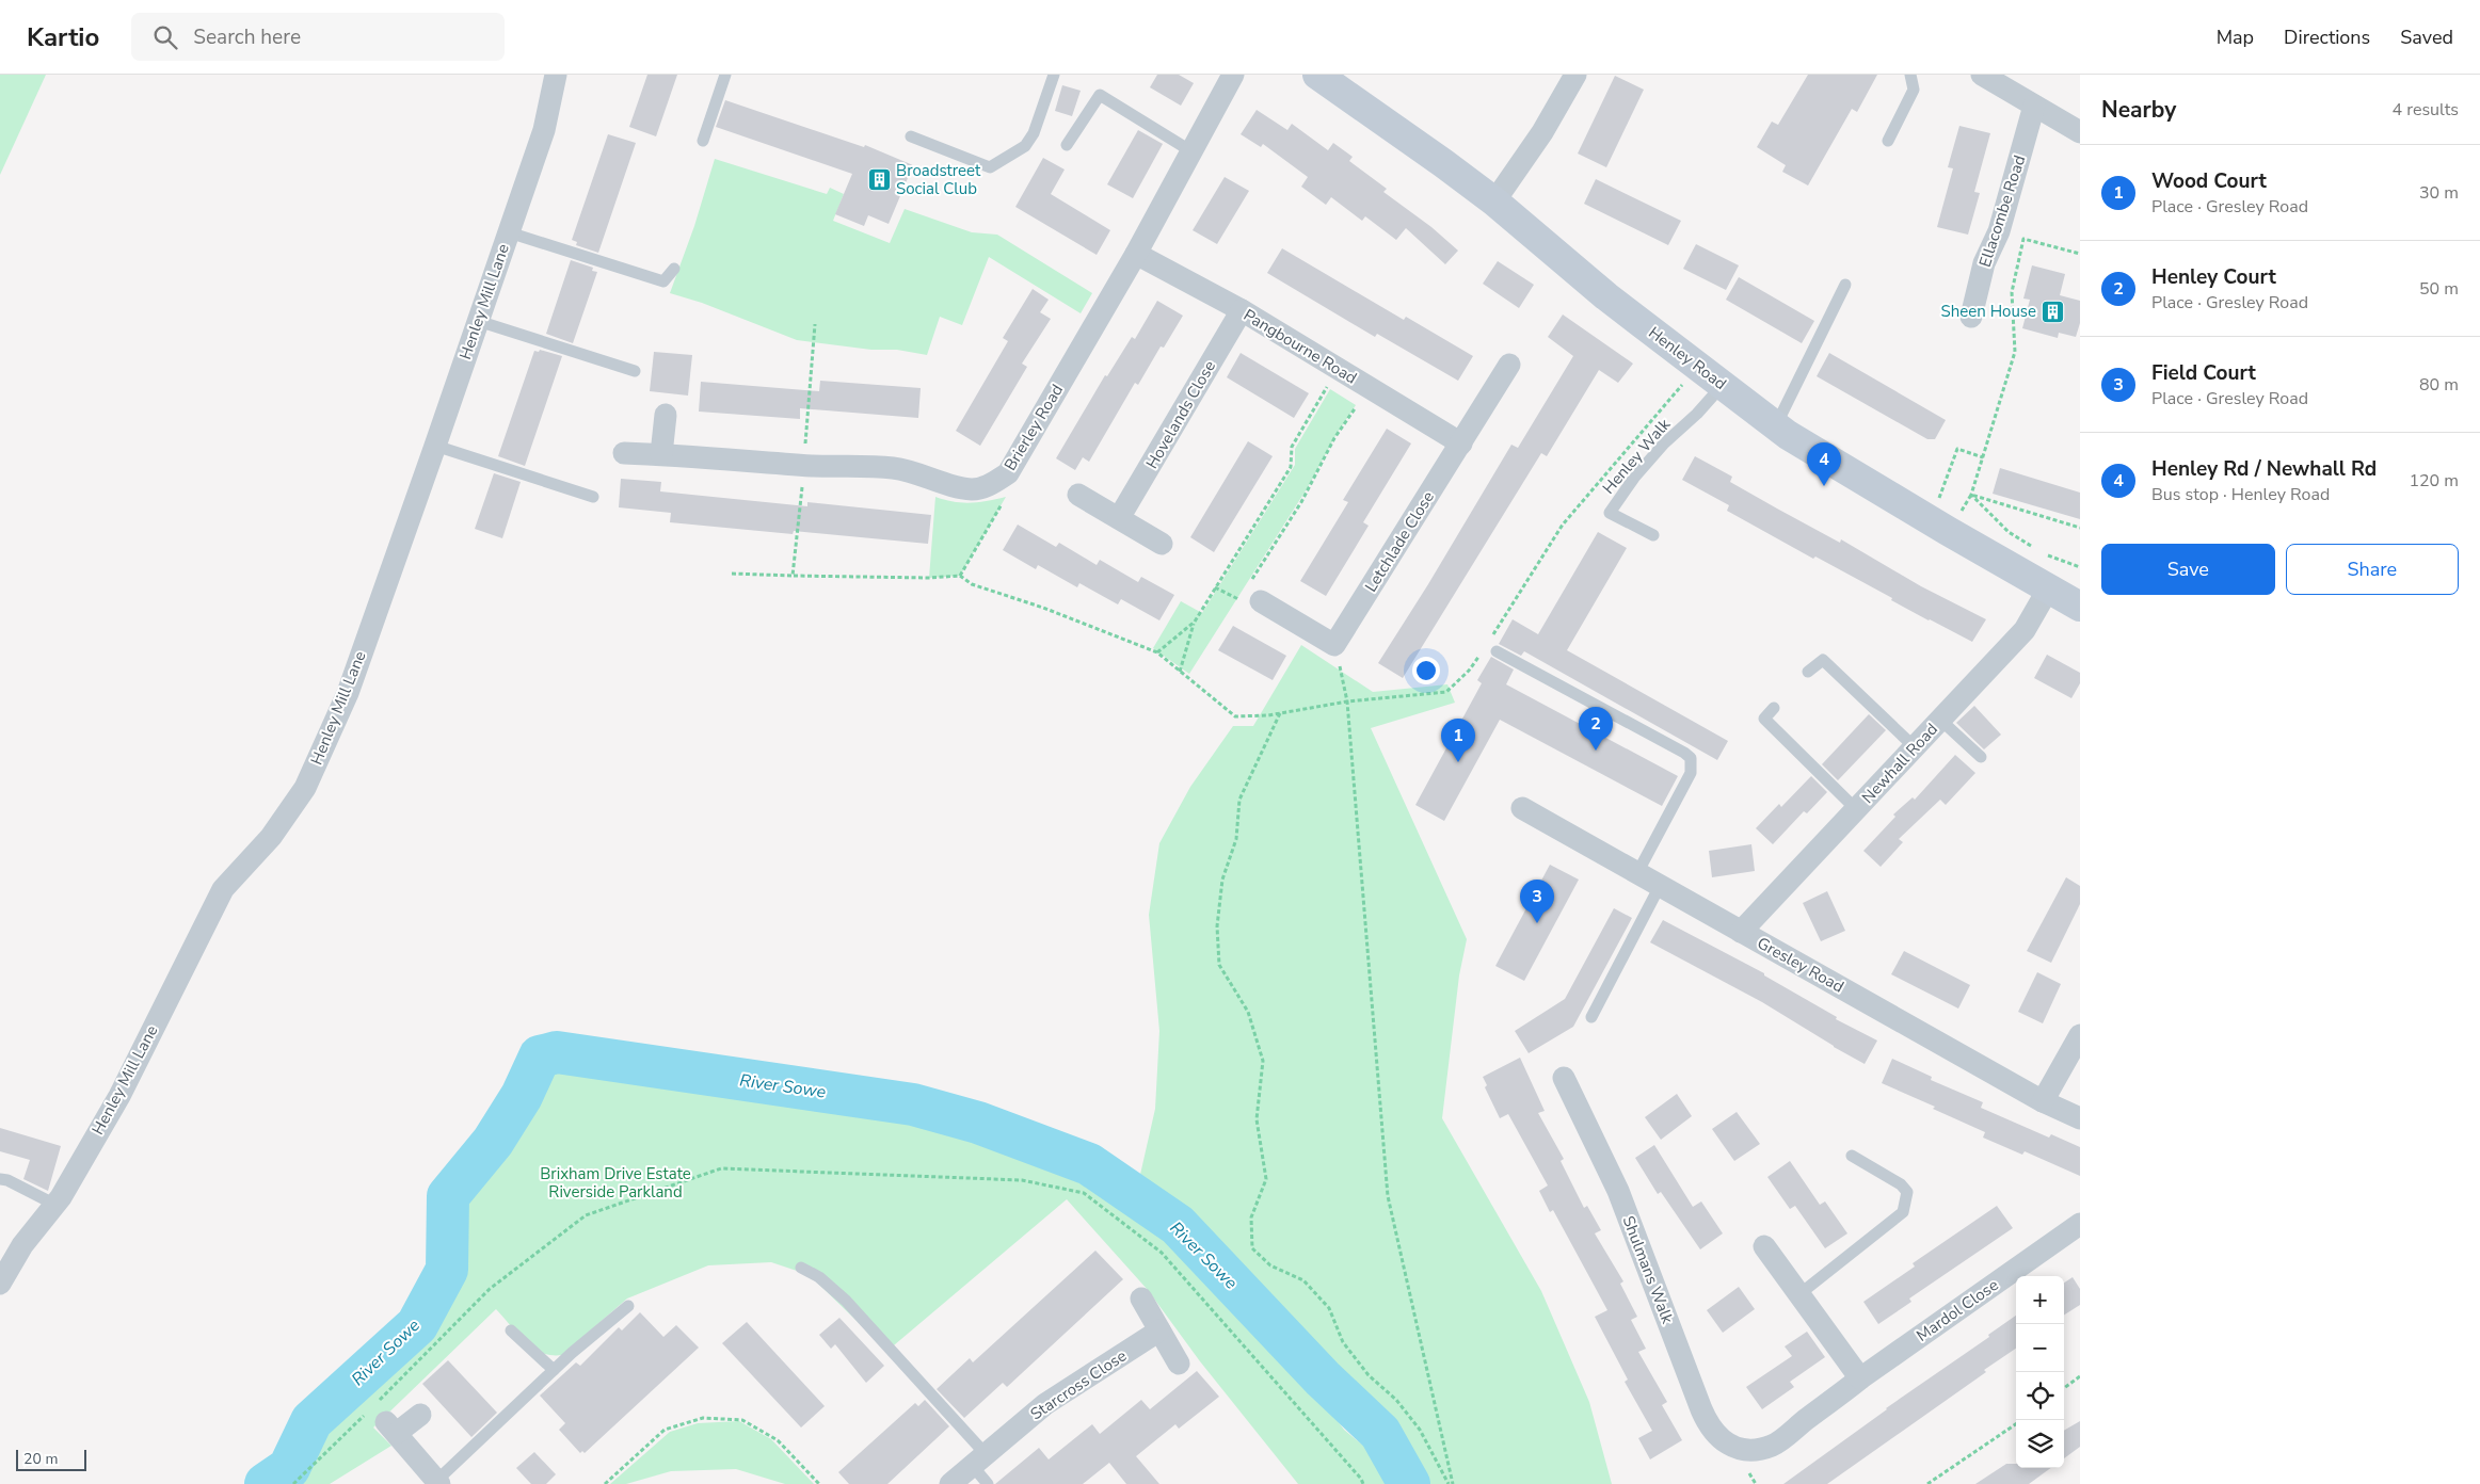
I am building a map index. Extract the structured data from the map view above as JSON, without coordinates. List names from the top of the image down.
{
  "streets": {
    "main road": ["Henley Road"],
    "street": [
      "Ellacombe Road",
      "Henley Mill Lane",
      "Pangbourne Road",
      "Hovelands Close",
      "Brierley Road",
      "Letchlade Close",
      "Newhall Road",
      "Gresley Road",
      "Shulmans Walk",
      "Mardol Close",
      "Starcross Close"
    ],
    "lane": ["Henley Walk"]
  },
  "crossings": [
    ["Pangbourne Road", "Hovelands Close"],
    ["Pangbourne Road", "Brierley Road"],
    ["Pangbourne Road", "Letchlade Close"],
    ["Henley Road", "Henley Walk"],
    ["Henley Road", "Newhall Road"],
    ["Newhall Road", "Gresley Road"],
    ["Shulmans Walk", "Mardol Close"]
  ],
  "water": ["River Sowe"],
  "parks": ["Brixham Drive Estate Riverside Parkland"],
  "places": {
    "building": ["Broadstreet Social Club", "Sheen House"]
  },
  "scale_bar": "20 m",
  "page": {
    "header": "Kartio",
    "search": "Search here",
    "nav": ["Map", "Directions", "Saved"],
    "heading": ["Nearby", "4 results"],
    "list": [
      {
        "mark": "1",
        "name": "Wood Court",
        "note": "Place · Gresley Road",
        "value": "30 m"
      },
      {
        "mark": "2",
        "name": "Henley Court",
        "note": "Place · Gresley Road",
        "value": "50 m"
      },
      {
        "mark": "3",
        "name": "Field Court",
        "note": "Place · Gresley Road",
        "value": "80 m"
      },
      {
        "mark": "4",
        "name": "Henley Rd / Newhall Rd",
        "note": "Bus stop · Henley Road",
        "value": "120 m"
      }
    ],
    "pins": [
      "4",
      "2",
      "1",
      "3"
    ],
    "buttons": ["Save", "Share"],
    "map_buttons": ["+", "−"],
    "scale": "20 m"
  }
}
